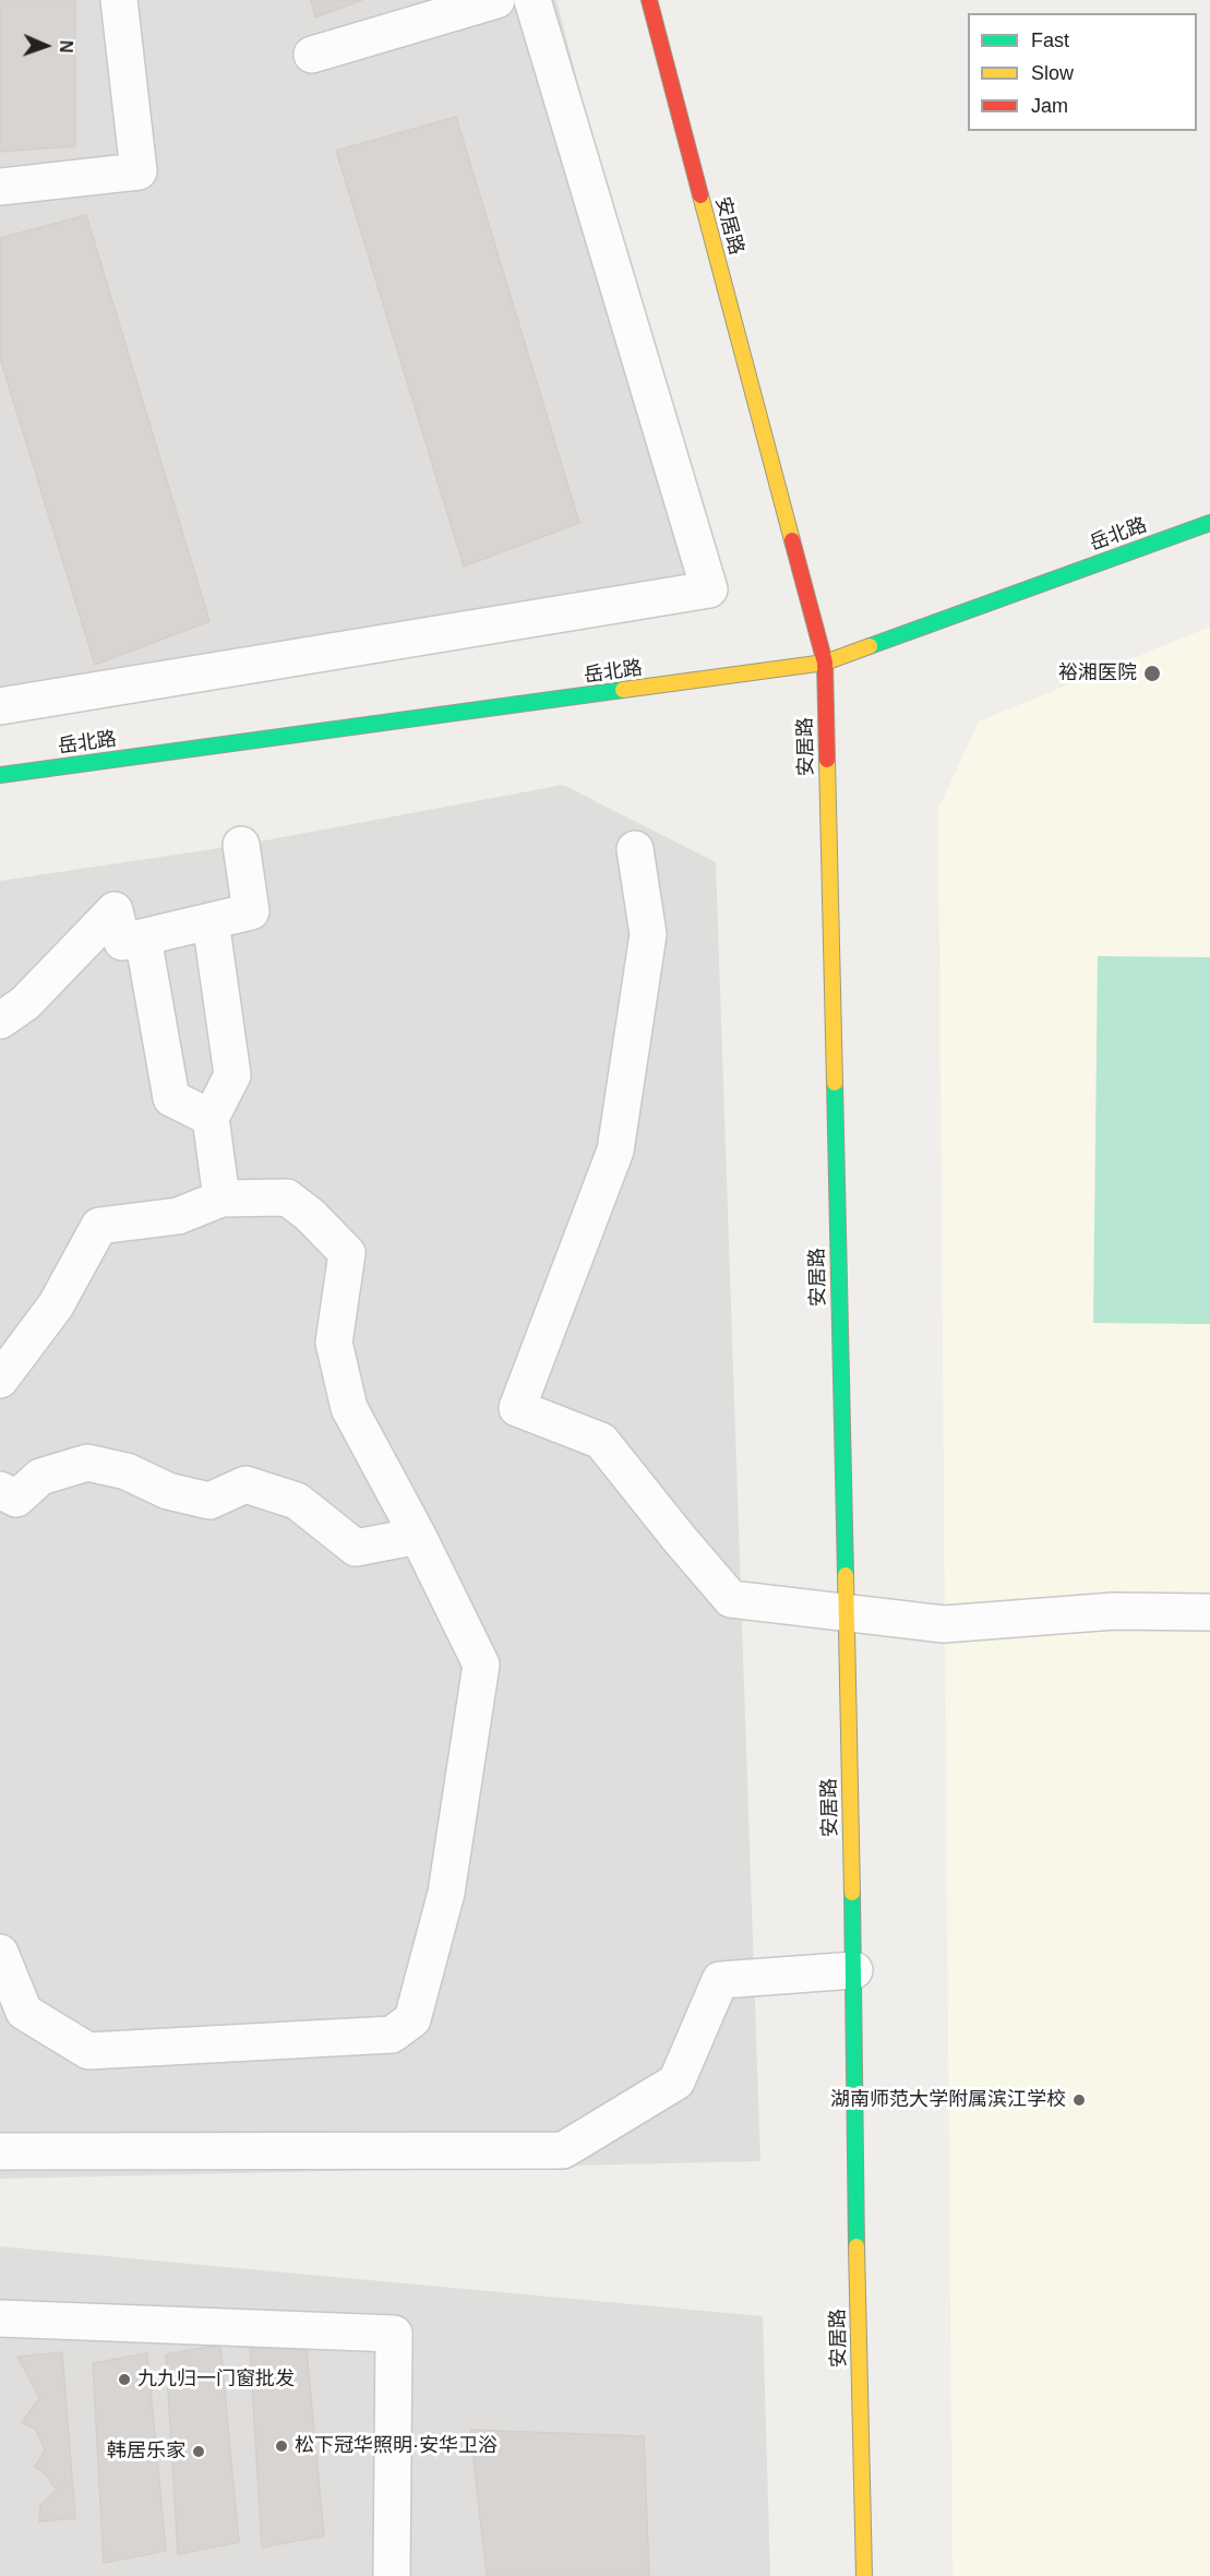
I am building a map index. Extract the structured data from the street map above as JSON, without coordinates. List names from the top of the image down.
{
  "streets": {
    "main road": ["安居路", "岳北路"]
  },
  "crossings": [
    ["安居路", "岳北路"]
  ],
  "places": [
    "裕湘医院",
    "湖南师范大学附属滨江学校",
    "九九归一门窗批发",
    "松下冠华照明·安华卫浴",
    "韩居乐家"
  ],
  "legend": ["Fast", "Slow", "Jam"],
  "north": "right"
}
